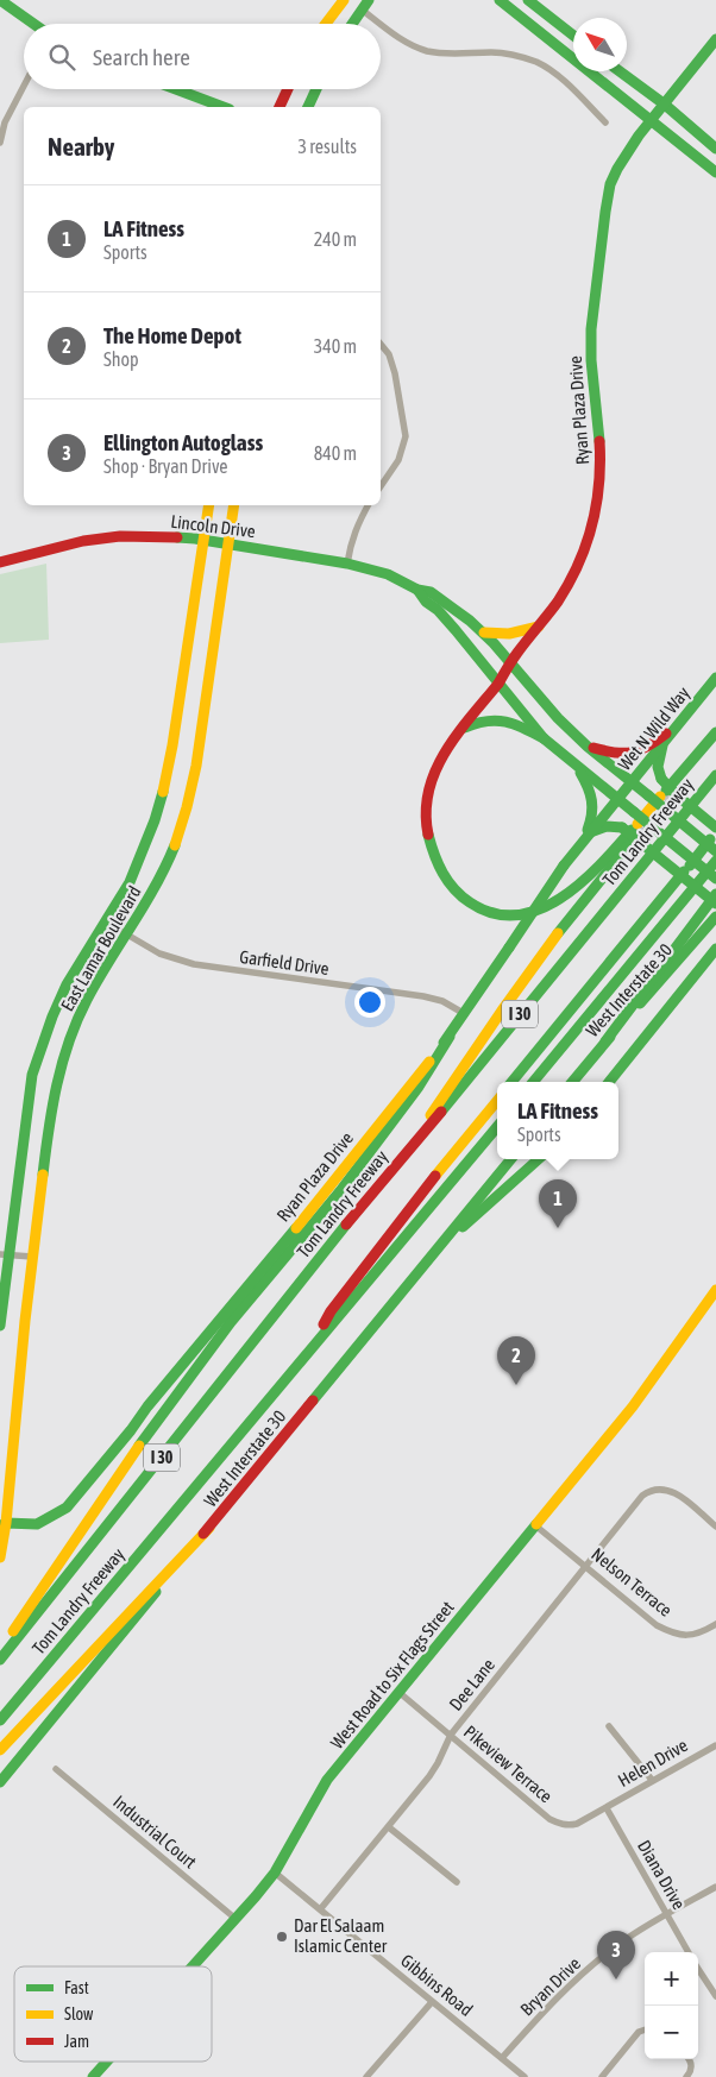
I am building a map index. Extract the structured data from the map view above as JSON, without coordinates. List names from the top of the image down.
{
  "streets": {
    "main road": [
      "Ryan Plaza Drive",
      "Lincoln Drive",
      "Wet N Wild Way",
      "Tom Landry Freeway",
      "East Lamar Boulevard",
      "West Interstate 30",
      "I 30",
      "West Road to Six Flags Street"
    ],
    "street": [
      "Garfield Drive",
      "Nelson Terrace",
      "Dee Lane",
      "Helen Drive",
      "Pikeview Terrace",
      "Industrial Court",
      "Diana Drive",
      "Gibbins Road",
      "Bryan Drive"
    ]
  },
  "crossings": [
    ["Ryan Plaza Drive", "Lincoln Drive"],
    ["Ryan Plaza Drive", "Wet N Wild Way"],
    ["Ryan Plaza Drive", "East Lamar Boulevard"],
    ["Ryan Plaza Drive", "Garfield Drive"],
    ["Lincoln Drive", "Wet N Wild Way"],
    ["Lincoln Drive", "East Lamar Boulevard"],
    ["Tom Landry Freeway", "I 30"],
    ["East Lamar Boulevard", "Garfield Drive"],
    ["Nelson Terrace", "West Road to Six Flags Street"],
    ["Nelson Terrace", "Dee Lane"],
    ["West Road to Six Flags Street", "Pikeview Terrace"],
    ["West Road to Six Flags Street", "Industrial Court"],
    ["West Road to Six Flags Street", "Gibbins Road"],
    ["Dee Lane", "Pikeview Terrace"],
    ["Dee Lane", "Gibbins Road"],
    ["Helen Drive", "Pikeview Terrace"],
    ["Helen Drive", "Diana Drive"],
    ["Pikeview Terrace", "Diana Drive"],
    ["Diana Drive", "Bryan Drive"],
    ["Gibbins Road", "Bryan Drive"]
  ],
  "places": ["Dar El Salaam Islamic Center"],
  "legend": ["Fast", "Slow", "Jam"],
  "north": "top left",
  "page": {
    "search": "Search here",
    "heading": ["Nearby", "3 results"],
    "list": [
      {
        "mark": "1",
        "name": "LA Fitness",
        "note": "Sports",
        "value": "240 m"
      },
      {
        "mark": "2",
        "name": "The Home Depot",
        "note": "Shop",
        "value": "340 m"
      },
      {
        "mark": "3",
        "name": "Ellington Autoglass",
        "note": "Shop · Bryan Drive",
        "value": "840 m"
      }
    ],
    "popup": ["LA Fitness", "Sports"],
    "pins": ["1", "2", "3"],
    "map_buttons": ["+", "−"]
  }
}
